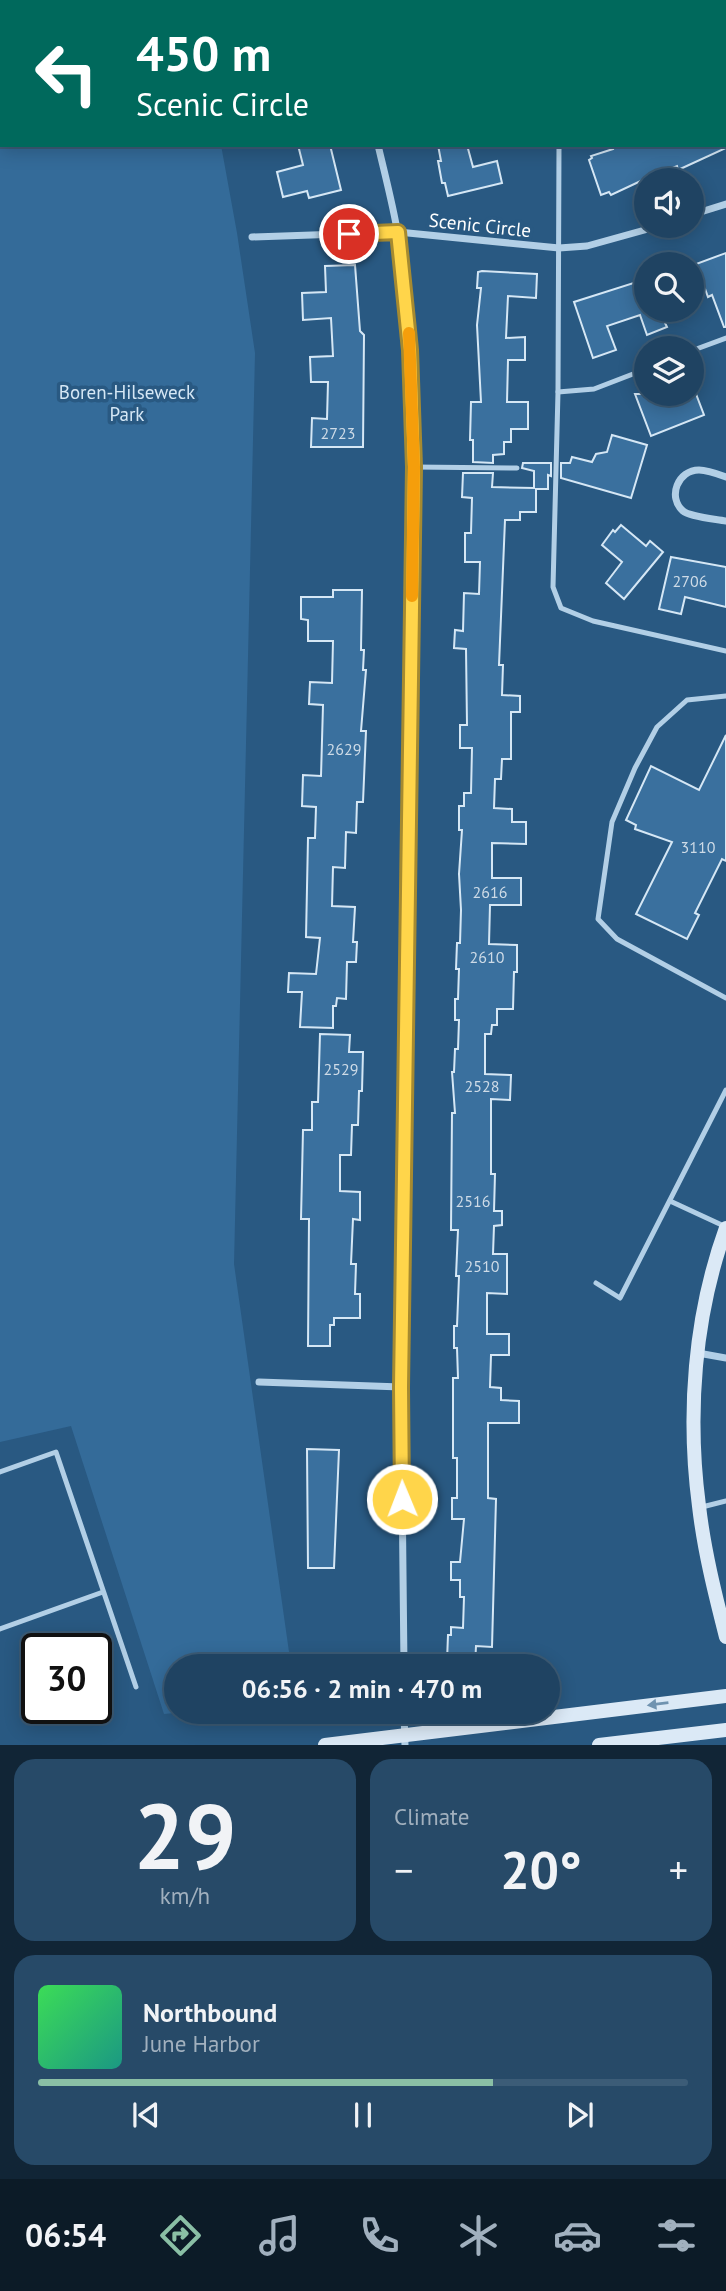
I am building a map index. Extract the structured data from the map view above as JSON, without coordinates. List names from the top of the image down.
{
  "streets": {
    "street": ["Scenic Circle"]
  },
  "parks": ["Boren-Hilseweck Park"],
  "house_numbers": [
    "2723",
    "2706",
    "2629",
    "3110",
    "2616",
    "2610",
    "2529",
    "2528",
    "2516",
    "2510"
  ],
  "page": {
    "turn": ["450 m", "Scenic Circle"],
    "limit": "30",
    "trip": "06:56 · 2 min · 470 m",
    "tile": [
      ["29", "km/h"],
      "Climate"
    ],
    "heat": ["−", "20°", "+"],
    "song": ["Northbound", "June Harbor"],
    "tabs": "06:54"
  }
}
